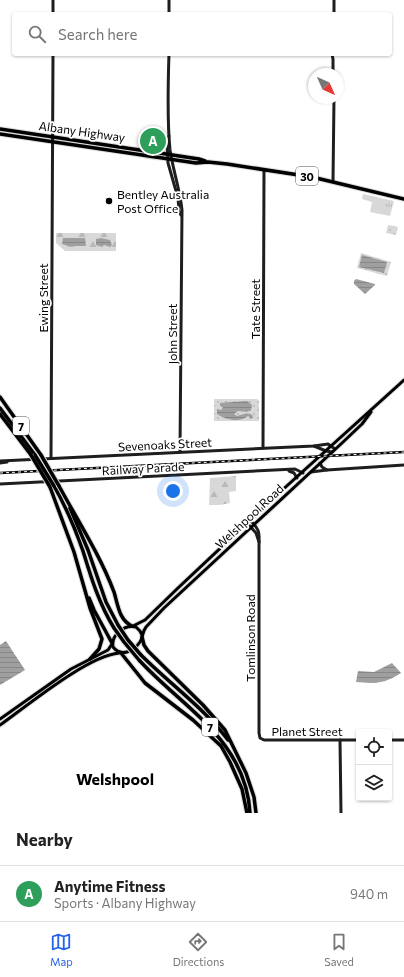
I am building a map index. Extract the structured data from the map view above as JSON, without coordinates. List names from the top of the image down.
{
  "streets": {
    "highway": ["Albany Highway", "30", "7"],
    "main road": ["Welshpool Road"],
    "street": [
      "Ewing Street",
      "Tate Street",
      "John Street",
      "Sevenoaks Street",
      "Railway Parade",
      "Tomlinson Road",
      "Planet Street"
    ]
  },
  "crossings": [
    ["Albany Highway", "Ewing Street"],
    ["Albany Highway", "Tate Street"],
    ["Albany Highway", "John Street"],
    ["Ewing Street", "Sevenoaks Street"],
    ["Tate Street", "Sevenoaks Street"],
    ["John Street", "Sevenoaks Street"],
    ["7", "Welshpool Road"],
    ["Sevenoaks Street", "Welshpool Road"],
    ["Railway Parade", "Welshpool Road"],
    ["Welshpool Road", "Tomlinson Road"],
    ["Tomlinson Road", "Planet Street"]
  ],
  "districts": ["Welshpool"],
  "places": ["Bentley Australia Post Office"],
  "north": "bottom right",
  "page": {
    "search": "Search here",
    "pins": "A",
    "heading": "Nearby",
    "list": [
      {
        "mark": "A",
        "name": "Anytime Fitness",
        "note": "Sports · Albany Highway",
        "value": "940 m"
      }
    ],
    "nav": ["Map", "Directions", "Saved"]
  }
}
